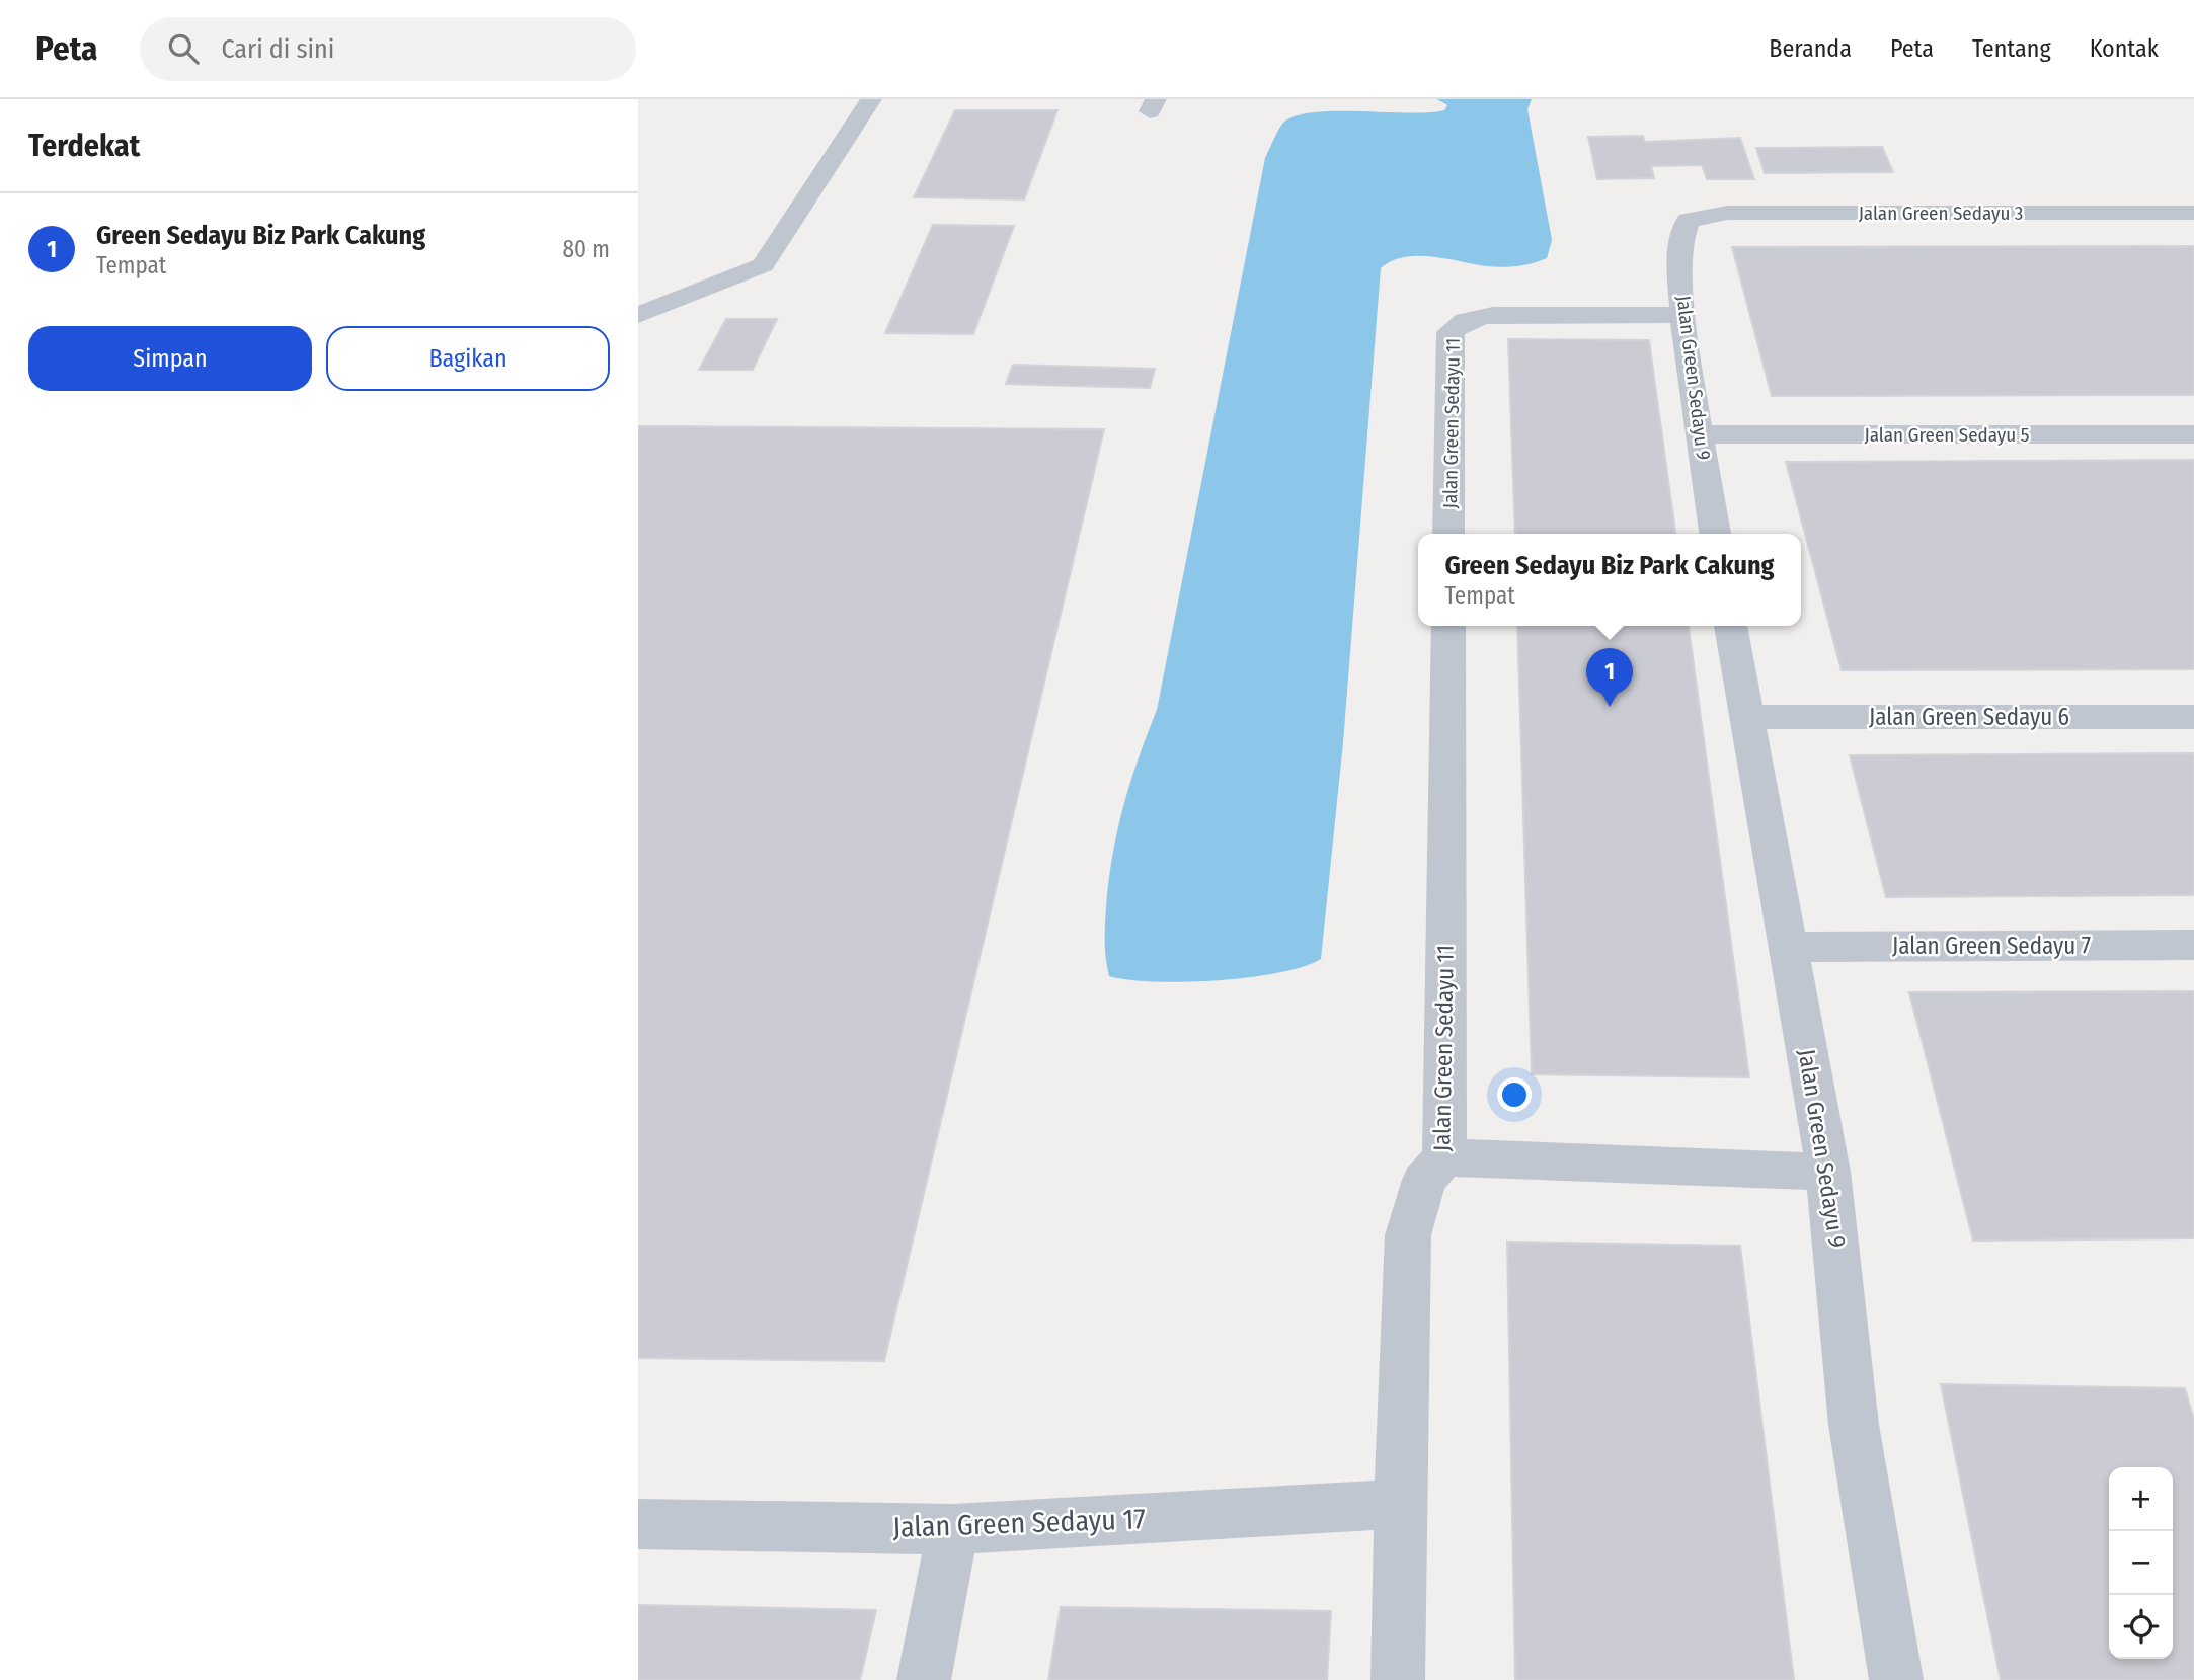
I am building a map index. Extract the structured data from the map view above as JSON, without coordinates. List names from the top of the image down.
{
  "streets": {
    "lane": [
      "Jalan Green Sedayu 3",
      "Jalan Green Sedayu 9",
      "Jalan Green Sedayu 11",
      "Jalan Green Sedayu 5",
      "Jalan Green Sedayu 6",
      "Jalan Green Sedayu 7",
      "Jalan Green Sedayu 17"
    ]
  },
  "crossings": [
    ["Jalan Green Sedayu 3", "Jalan Green Sedayu 9"],
    ["Jalan Green Sedayu 9", "Jalan Green Sedayu 11"],
    ["Jalan Green Sedayu 9", "Jalan Green Sedayu 5"],
    ["Jalan Green Sedayu 9", "Jalan Green Sedayu 6"],
    ["Jalan Green Sedayu 9", "Jalan Green Sedayu 7"],
    ["Jalan Green Sedayu 11", "Jalan Green Sedayu 17"]
  ],
  "page": {
    "header": "Peta",
    "search": "Cari di sini",
    "nav": [
      "Beranda",
      "Peta",
      "Tentang",
      "Kontak"
    ],
    "heading": "Terdekat",
    "list": [
      {
        "mark": "1",
        "name": "Green Sedayu Biz Park Cakung",
        "note": "Tempat",
        "value": "80 m"
      }
    ],
    "buttons": ["Simpan", "Bagikan"],
    "popup": ["Green Sedayu Biz Park Cakung", "Tempat"],
    "pins": "1",
    "map_buttons": ["+", "−"]
  }
}
